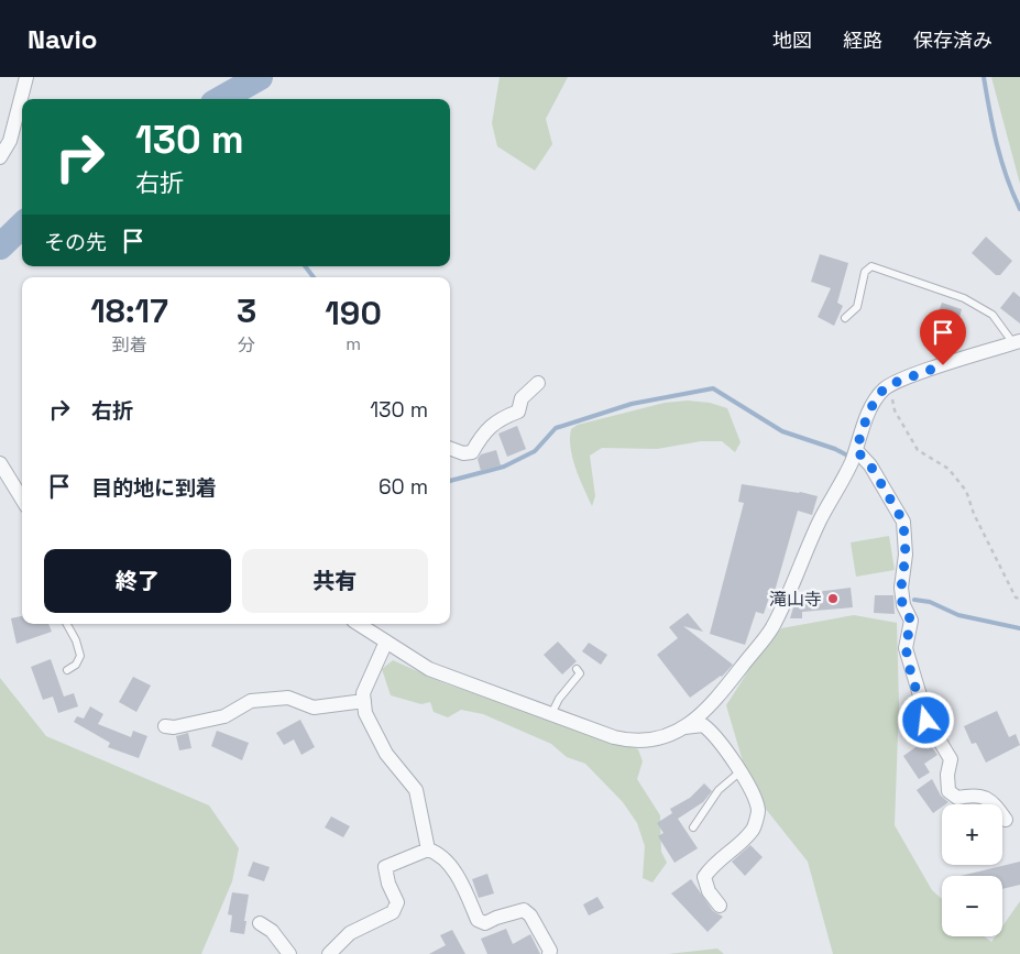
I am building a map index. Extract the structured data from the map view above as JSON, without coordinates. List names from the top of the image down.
{
  "places": ["滝山寺"],
  "page": {
    "header": "Navio",
    "nav": ["地図", "経路", "保存済み"],
    "turn": ["130 m", "右折"],
    "then": "その先",
    "eta": [
      "18:17",
      "到着",
      "3",
      "分",
      "190",
      "m"
    ],
    "list": [
      {
        "name": "右折",
        "value": "130 m"
      },
      {
        "name": "目的地に到着",
        "value": "60 m"
      }
    ],
    "buttons": ["終了", "共有"],
    "map_buttons": ["+", "−"]
  }
}
